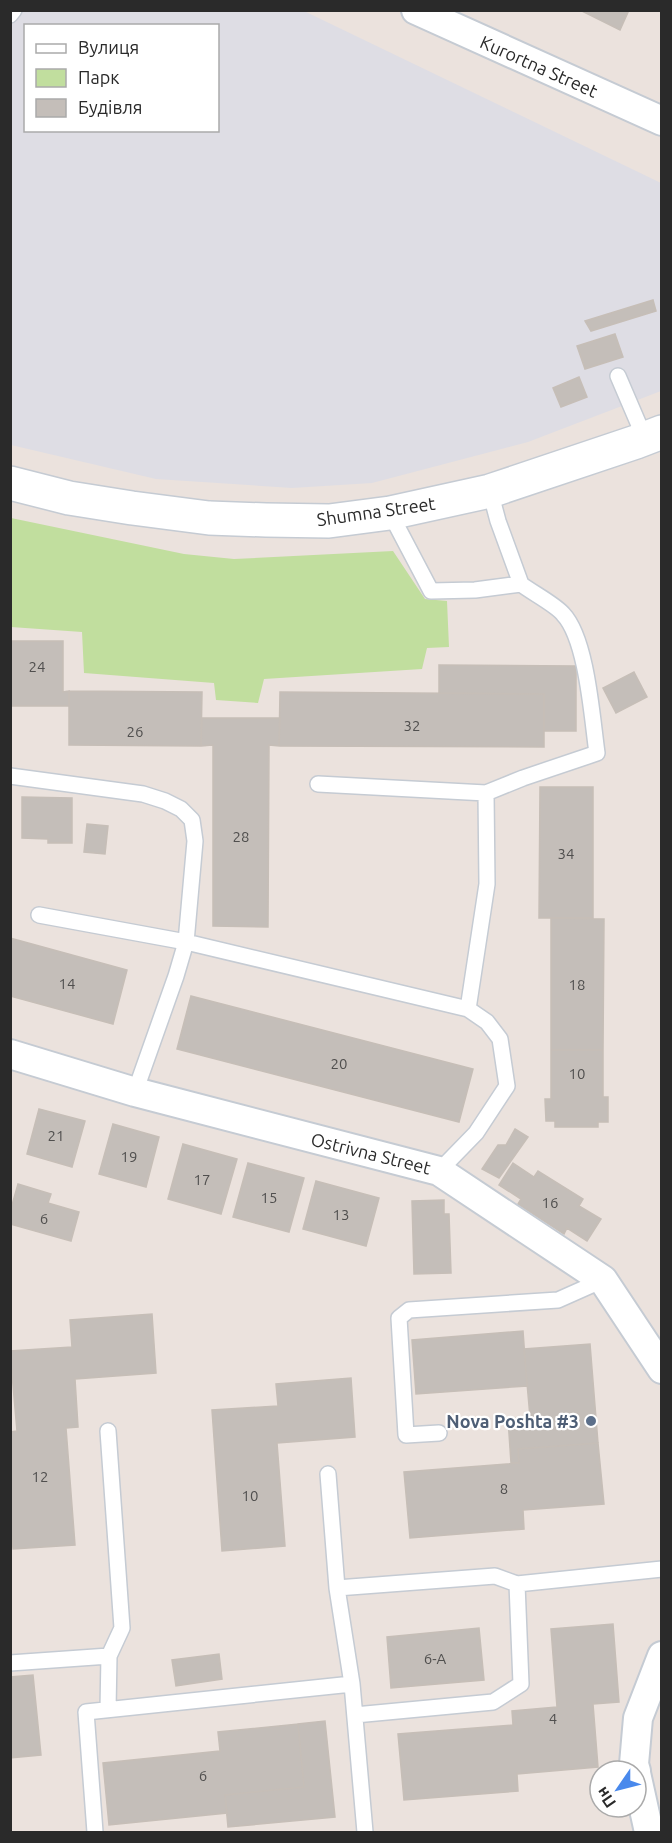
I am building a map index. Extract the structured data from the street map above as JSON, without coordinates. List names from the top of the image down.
{
  "streets": {
    "main road": ["Shumna Street"],
    "street": ["Kurortna Street", "Ostrivna Street"]
  },
  "places": ["Nova Poshta #3"],
  "house_numbers": [
    "24",
    "32",
    "26",
    "28",
    "34",
    "14",
    "18",
    "20",
    "10",
    "21",
    "19",
    "17",
    "15",
    "16",
    "13",
    "6",
    "12",
    "8",
    "10",
    "6-А",
    "4",
    "6"
  ],
  "legend": ["Вулиця", "Парк", "Будівля"],
  "north": "bottom left"
}
